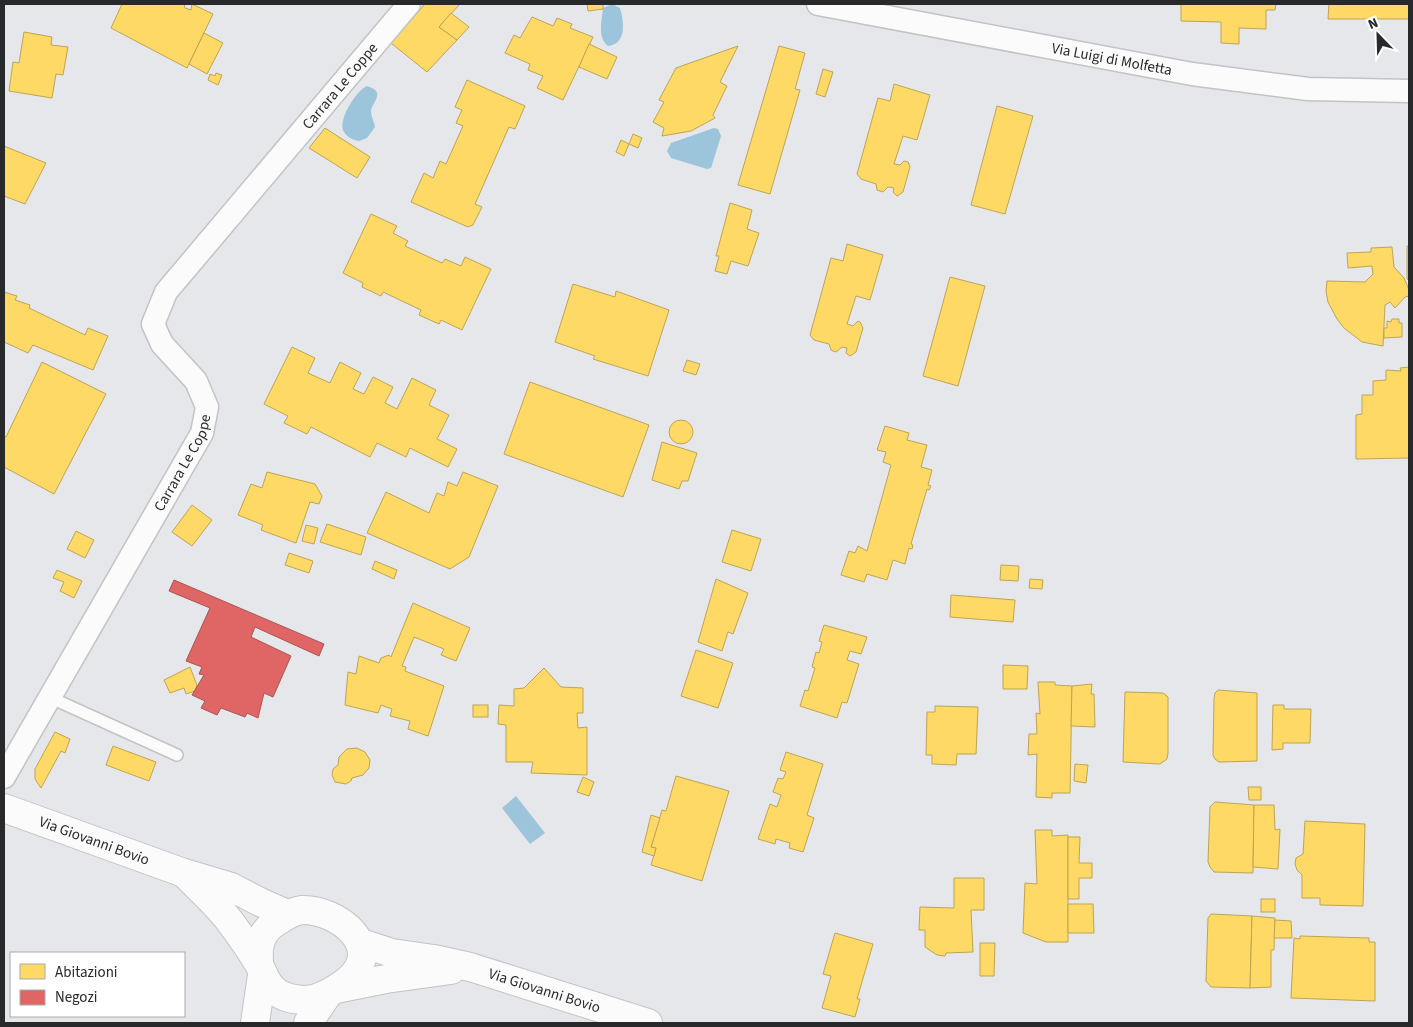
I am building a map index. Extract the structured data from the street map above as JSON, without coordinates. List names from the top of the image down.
{
  "streets": {
    "main road": ["Via Giovanni Bovio"],
    "street": ["Via Luigi di Molfetta", "Carrara Le Coppe"]
  },
  "legend": ["Abitazioni", "Negozi"],
  "north": "top left"
}
